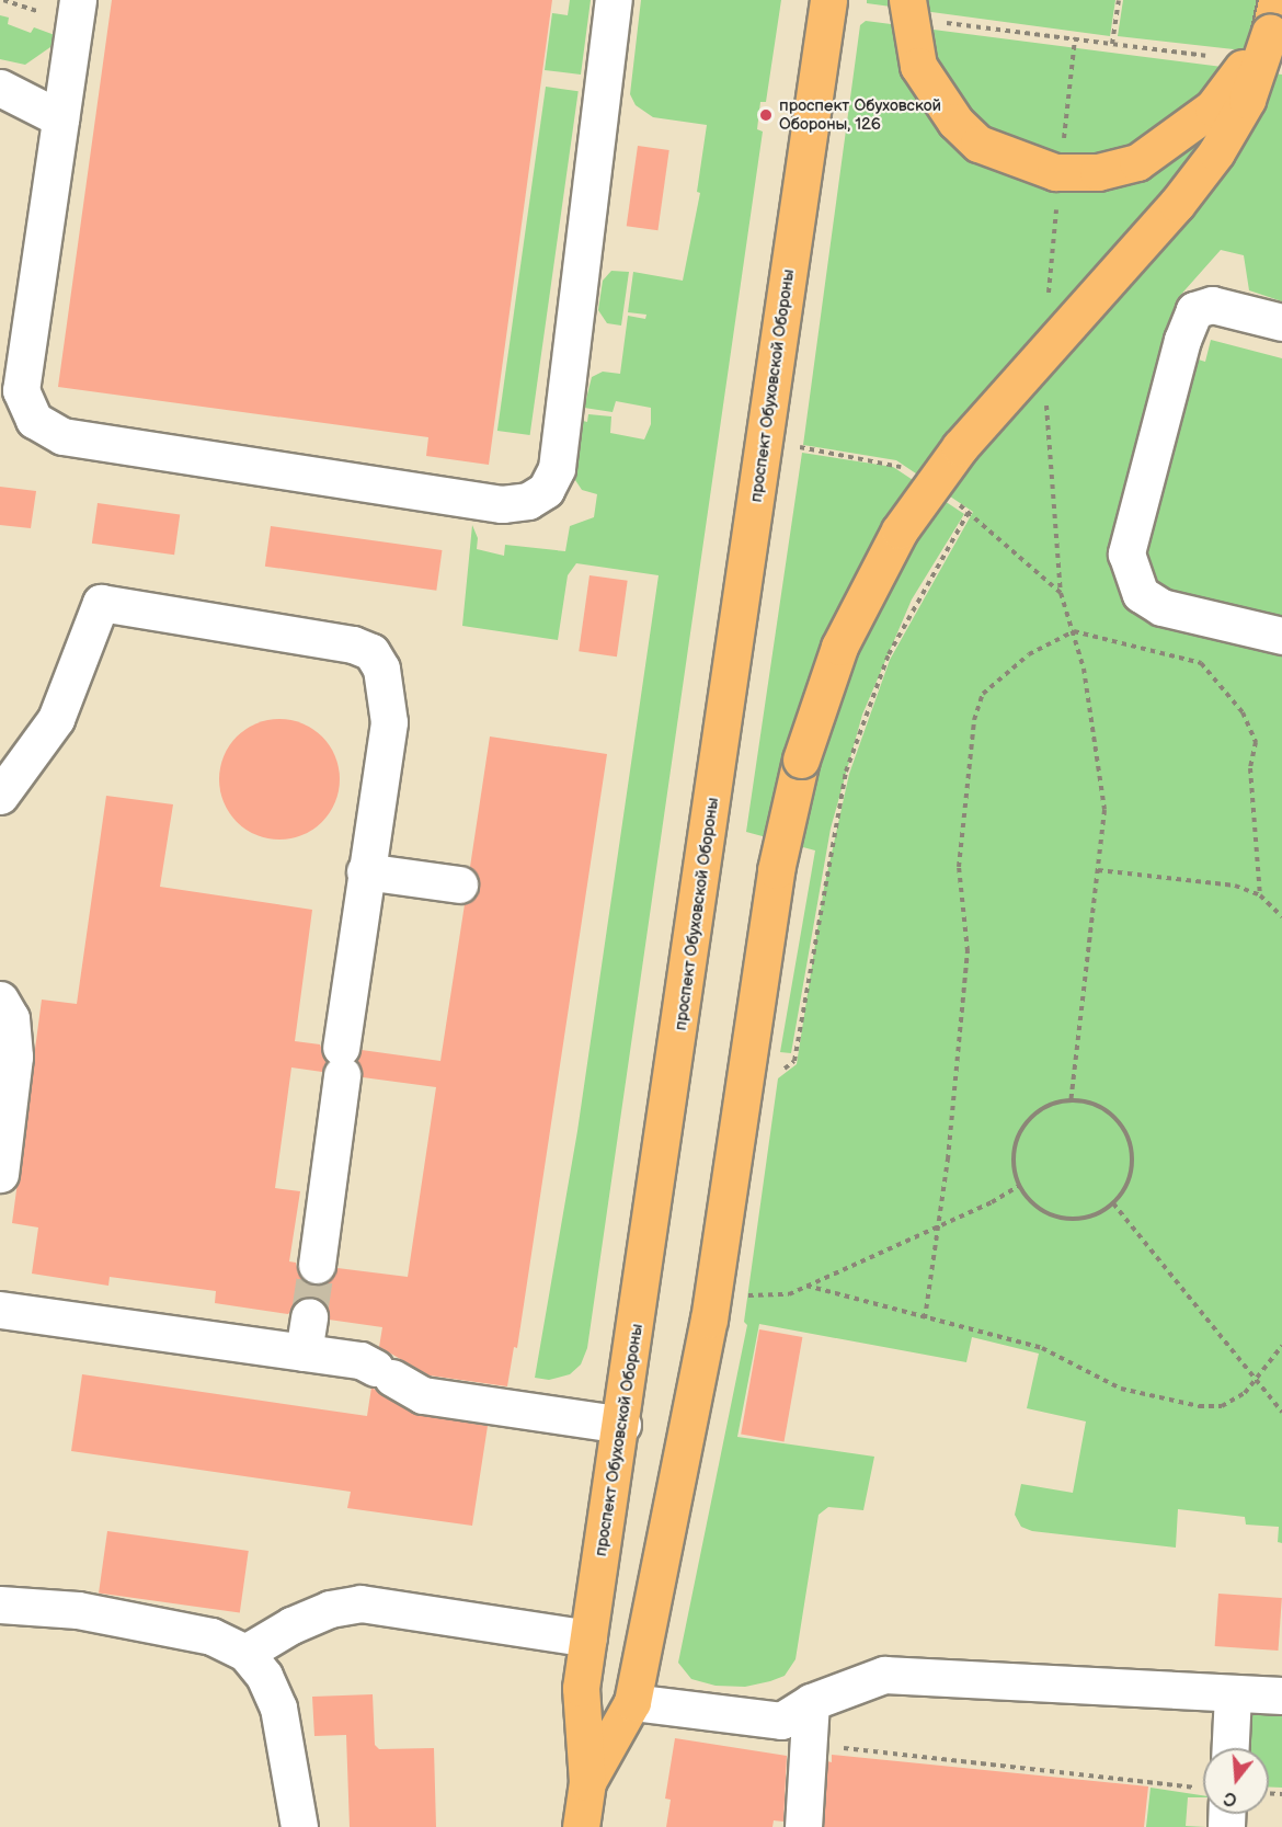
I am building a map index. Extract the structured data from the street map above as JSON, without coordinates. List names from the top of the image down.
{
  "streets": {
    "main road": ["проспект Обуховской Обороны"]
  },
  "places": ["проспект Обуховской Обороны, 126"],
  "north": "bottom"
}
